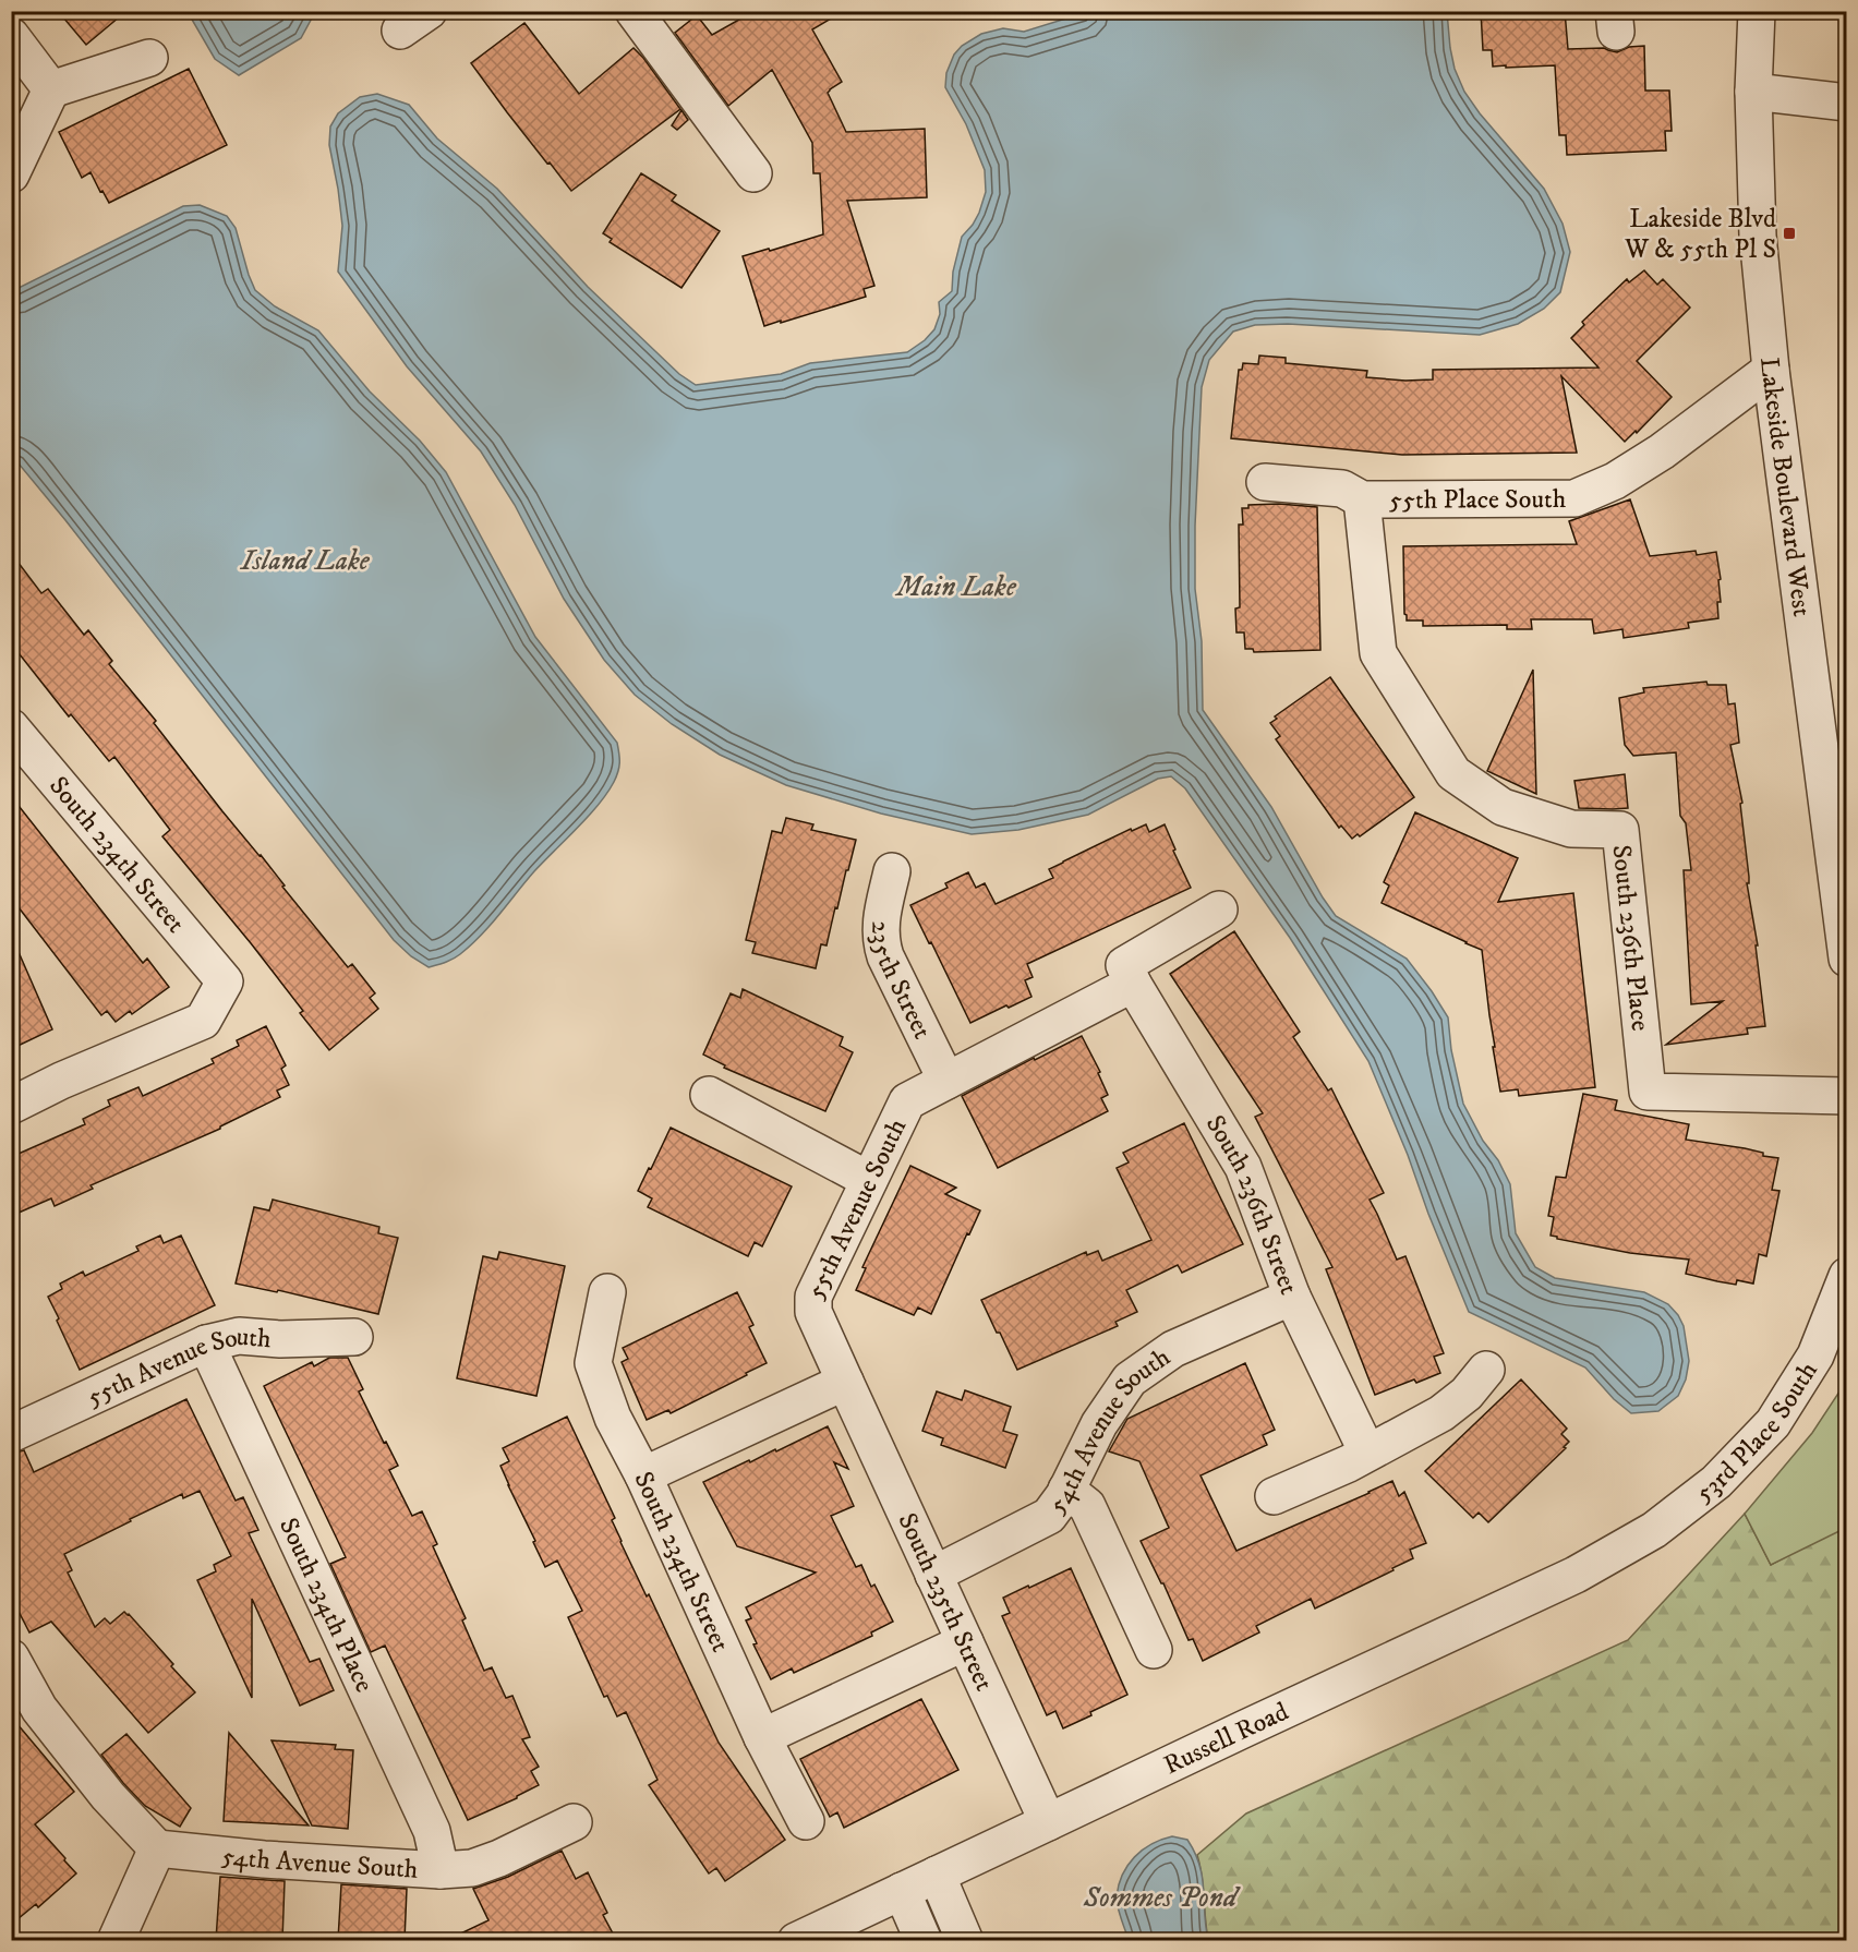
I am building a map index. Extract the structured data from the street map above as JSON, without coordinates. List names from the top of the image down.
{
  "streets": {
    "street": [
      "Lakeside Boulevard West",
      "55th Place South",
      "South 234th Street",
      "South 236th Place",
      "235th Street",
      "South 236th Street",
      "55th Avenue South",
      "53rd Place South",
      "54th Avenue South",
      "South 235th Street",
      "South 234th Place",
      "Russell Road"
    ]
  },
  "crossings": [
    ["Lakeside Boulevard West", "55th Place South"],
    ["55th Place South", "South 236th Place"],
    ["235th Street", "55th Avenue South"],
    ["South 236th Street", "55th Avenue South"],
    ["South 236th Street", "54th Avenue South"],
    ["55th Avenue South", "South 235th Street"],
    ["55th Avenue South", "South 234th Place"],
    ["53rd Place South", "Russell Road"],
    ["54th Avenue South", "South 235th Street"],
    ["54th Avenue South", "South 234th Place"],
    ["South 235th Street", "Russell Road"]
  ],
  "water": ["Island Lake", "Main Lake", "Sommes Pond"],
  "places": {
    "transit": ["Lakeside Blvd W & 55th Pl S"]
  }
}
